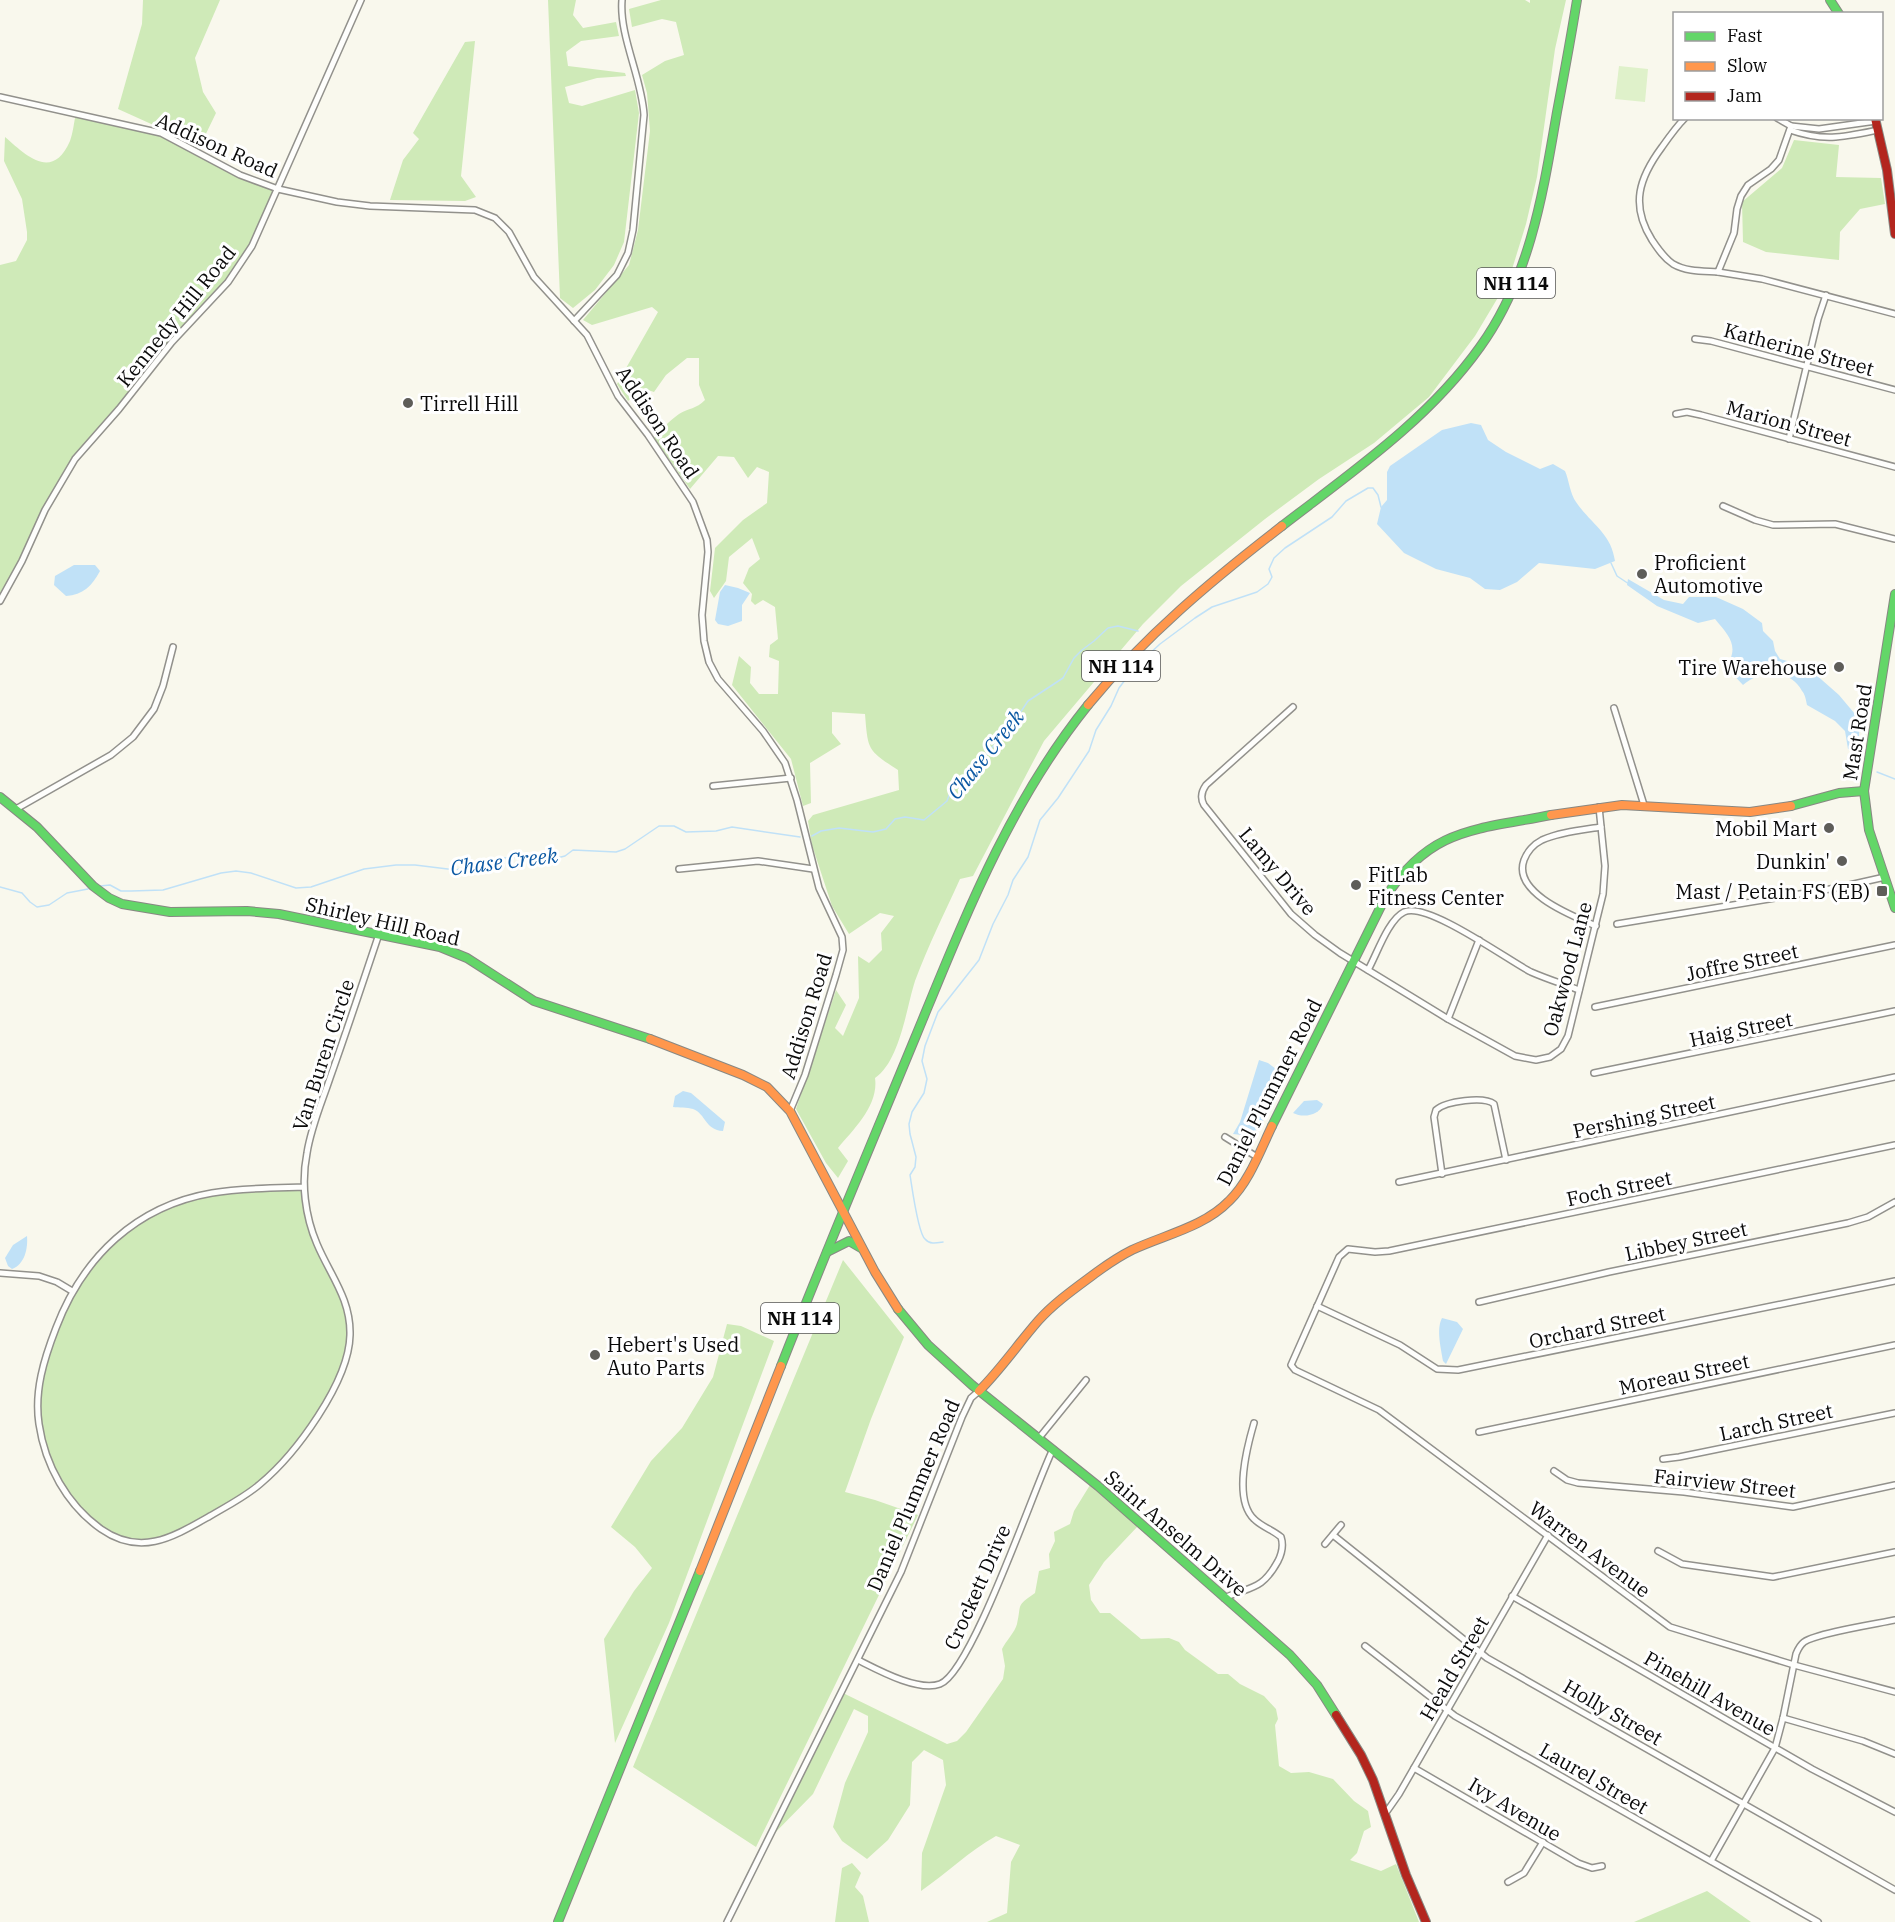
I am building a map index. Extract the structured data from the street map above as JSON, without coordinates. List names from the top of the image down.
{
  "streets": {
    "street": [
      "Addison Road",
      "NH 114",
      "Kennedy Hill Road",
      "Katherine Street",
      "Marion Street",
      "Mast Road",
      "Lamy Drive",
      "Shirley Hill Road",
      "Joffre Street",
      "Oakwood Lane",
      "Haig Street",
      "Van Buren Circle",
      "Daniel Plummer Road",
      "Pershing Street",
      "Foch Street",
      "Libbey Street",
      "Orchard Street",
      "Moreau Street",
      "Larch Street",
      "Fairview Street",
      "Saint Anselm Drive",
      "Warren Avenue",
      "Crockett Drive",
      "Heald Street",
      "Pinehill Avenue",
      "Holly Street",
      "Laurel Street",
      "Ivy Avenue"
    ]
  },
  "crossings": [
    ["Addison Road", "Kennedy Hill Road"],
    ["Addison Road", "Shirley Hill Road"],
    ["NH 114", "Shirley Hill Road"],
    ["NH 114", "Saint Anselm Drive"],
    ["Mast Road", "Daniel Plummer Road"],
    ["Lamy Drive", "Oakwood Lane"],
    ["Lamy Drive", "Daniel Plummer Road"],
    ["Shirley Hill Road", "Van Buren Circle"],
    ["Shirley Hill Road", "Saint Anselm Drive"],
    ["Oakwood Lane", "Daniel Plummer Road"],
    ["Daniel Plummer Road", "Saint Anselm Drive"],
    ["Daniel Plummer Road", "Crockett Drive"],
    ["Foch Street", "Orchard Street"],
    ["Foch Street", "Warren Avenue"],
    ["Orchard Street", "Warren Avenue"],
    ["Saint Anselm Drive", "Crockett Drive"],
    ["Saint Anselm Drive", "Heald Street"],
    ["Warren Avenue", "Heald Street"],
    ["Heald Street", "Pinehill Avenue"],
    ["Heald Street", "Holly Street"],
    ["Heald Street", "Laurel Street"],
    ["Heald Street", "Ivy Avenue"]
  ],
  "water": ["Chase Creek"],
  "places": {
    "other": [
      "Tirrell Hill",
      "Proficient Automotive",
      "Tire Warehouse",
      "Mobil Mart",
      "Dunkin'",
      "FitLab Fitness Center",
      "Hebert's Used Auto Parts"
    ],
    "transit": ["Mast / Petain FS (EB)"]
  },
  "legend": ["Fast", "Slow", "Jam"]
}
